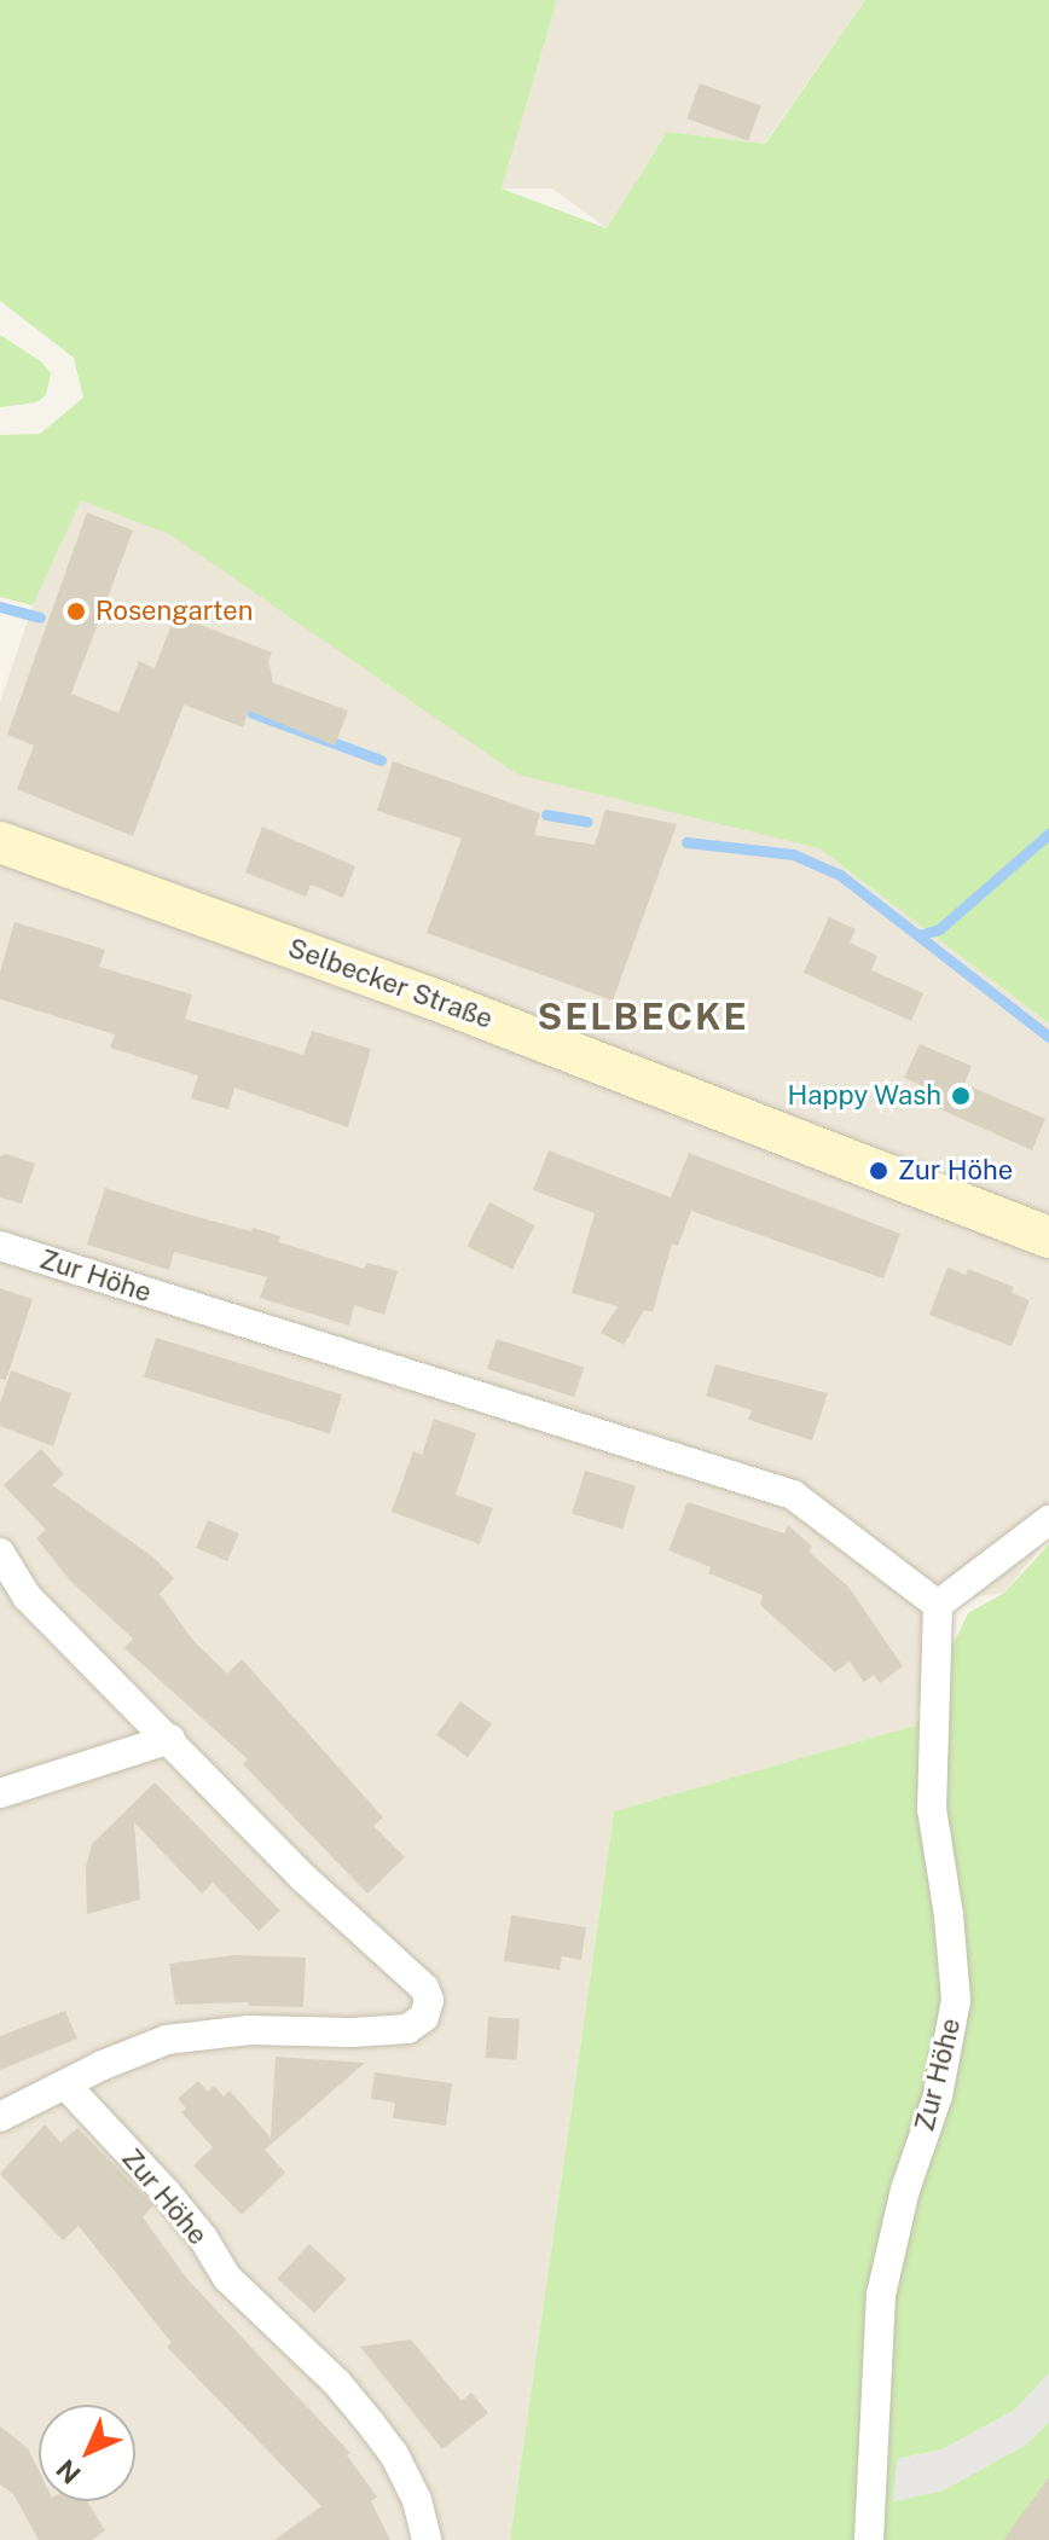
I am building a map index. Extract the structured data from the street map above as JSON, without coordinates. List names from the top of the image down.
{
  "streets": {
    "main road": ["Selbecker Straße"],
    "street": ["Zur Höhe"]
  },
  "districts": ["SELBECKE"],
  "places": ["Rosengarten", "Happy Wash", "Zur Höhe"],
  "north": "bottom left"
}
